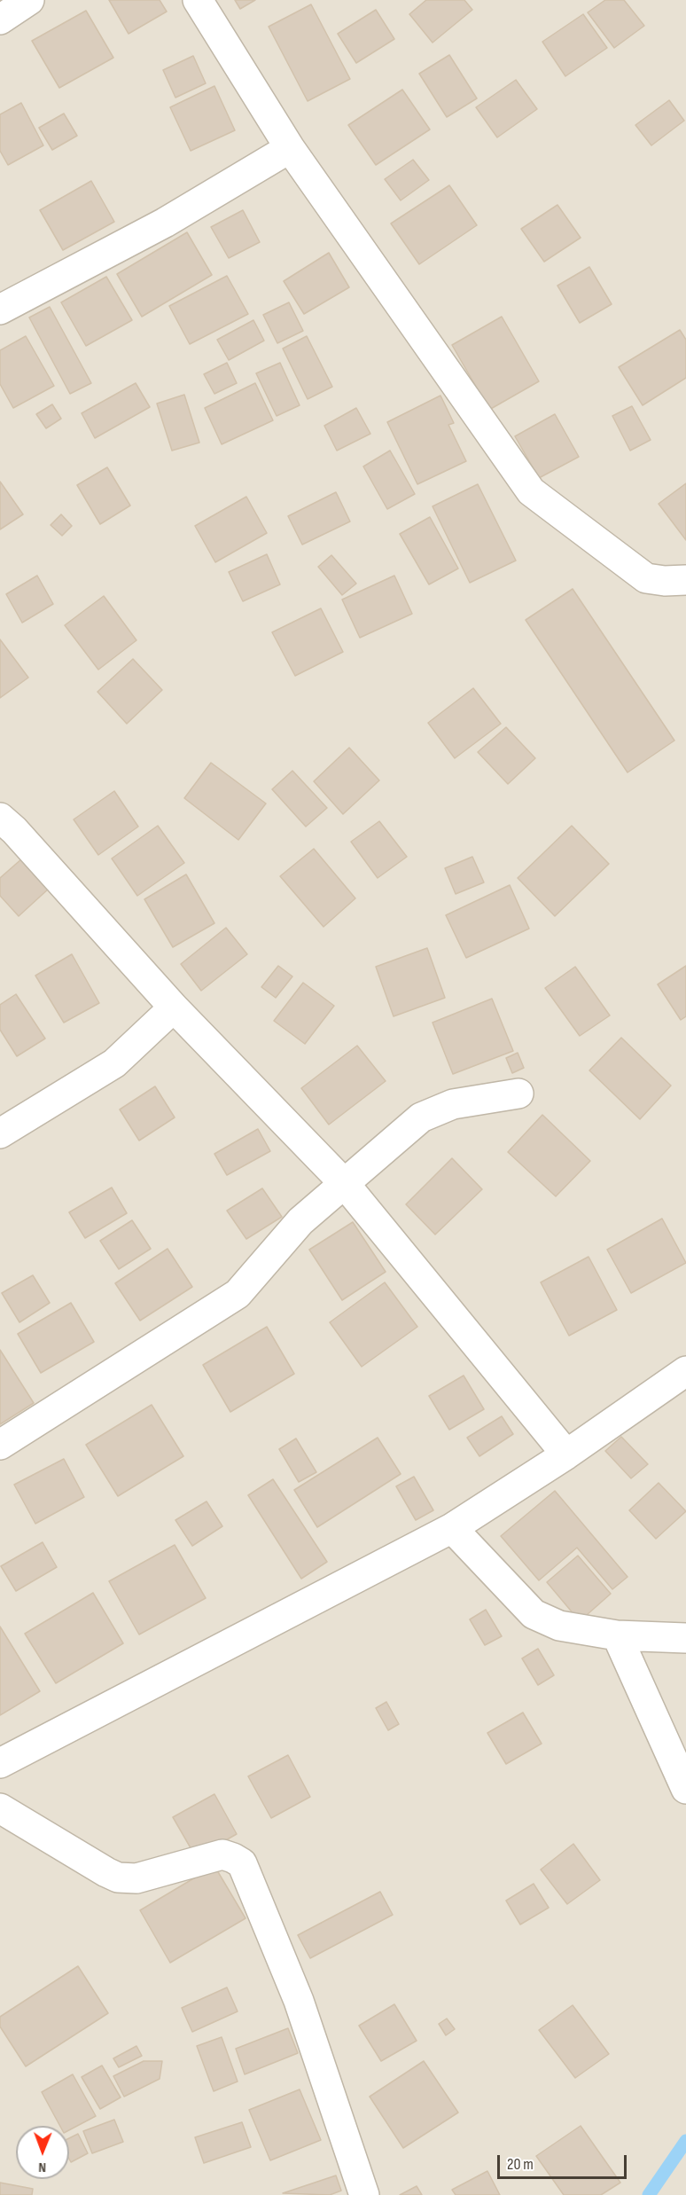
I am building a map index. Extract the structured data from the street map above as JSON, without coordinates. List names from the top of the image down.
{
  "scale_bar": "20 m",
  "north": "bottom"
}
